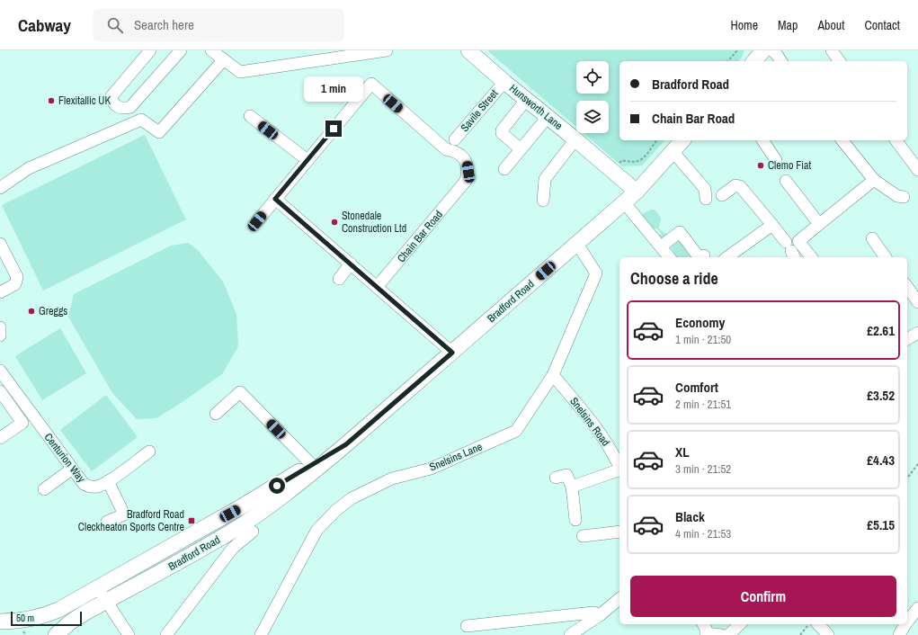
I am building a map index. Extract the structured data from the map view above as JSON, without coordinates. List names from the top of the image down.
{
  "streets": {
    "main road": ["Hunsworth Lane", "Bradford Road"],
    "street": [
      "Savile Street",
      "Chain Bar Road",
      "Snelsins Road",
      "Snelsins Lane",
      "Centurion Way"
    ]
  },
  "crossings": [
    ["Hunsworth Lane", "Savile Street"],
    ["Hunsworth Lane", "Bradford Road"],
    ["Bradford Road", "Snelsins Lane"],
    ["Snelsins Road", "Snelsins Lane"]
  ],
  "places": {
    "other": [
      "Flexitallic UK",
      "Clemo Fiat",
      "Stonedale Construction Ltd",
      "Greggs"
    ],
    "transit": ["Bradford Road Cleckheaton Sports Centre"]
  },
  "scale_bar": "50 m",
  "page": {
    "header": "Cabway",
    "search": "Search here",
    "nav": [
      "Home",
      "Map",
      "About",
      "Contact"
    ],
    "banner": ["Bradford Road", "Chain Bar Road"],
    "bubble": "1 min",
    "heading": "Choose a ride",
    "list": [
      {
        "name": "Economy",
        "note": "1 min · 21:50",
        "value": "£2.61"
      },
      {
        "name": "Comfort",
        "note": "2 min · 21:51",
        "value": "£3.52"
      },
      {
        "name": "XL",
        "note": "3 min · 21:52",
        "value": "£4.43"
      },
      {
        "name": "Black",
        "note": "4 min · 21:53",
        "value": "£5.15"
      }
    ],
    "buttons": "Confirm",
    "scale": "50 m"
  }
}
